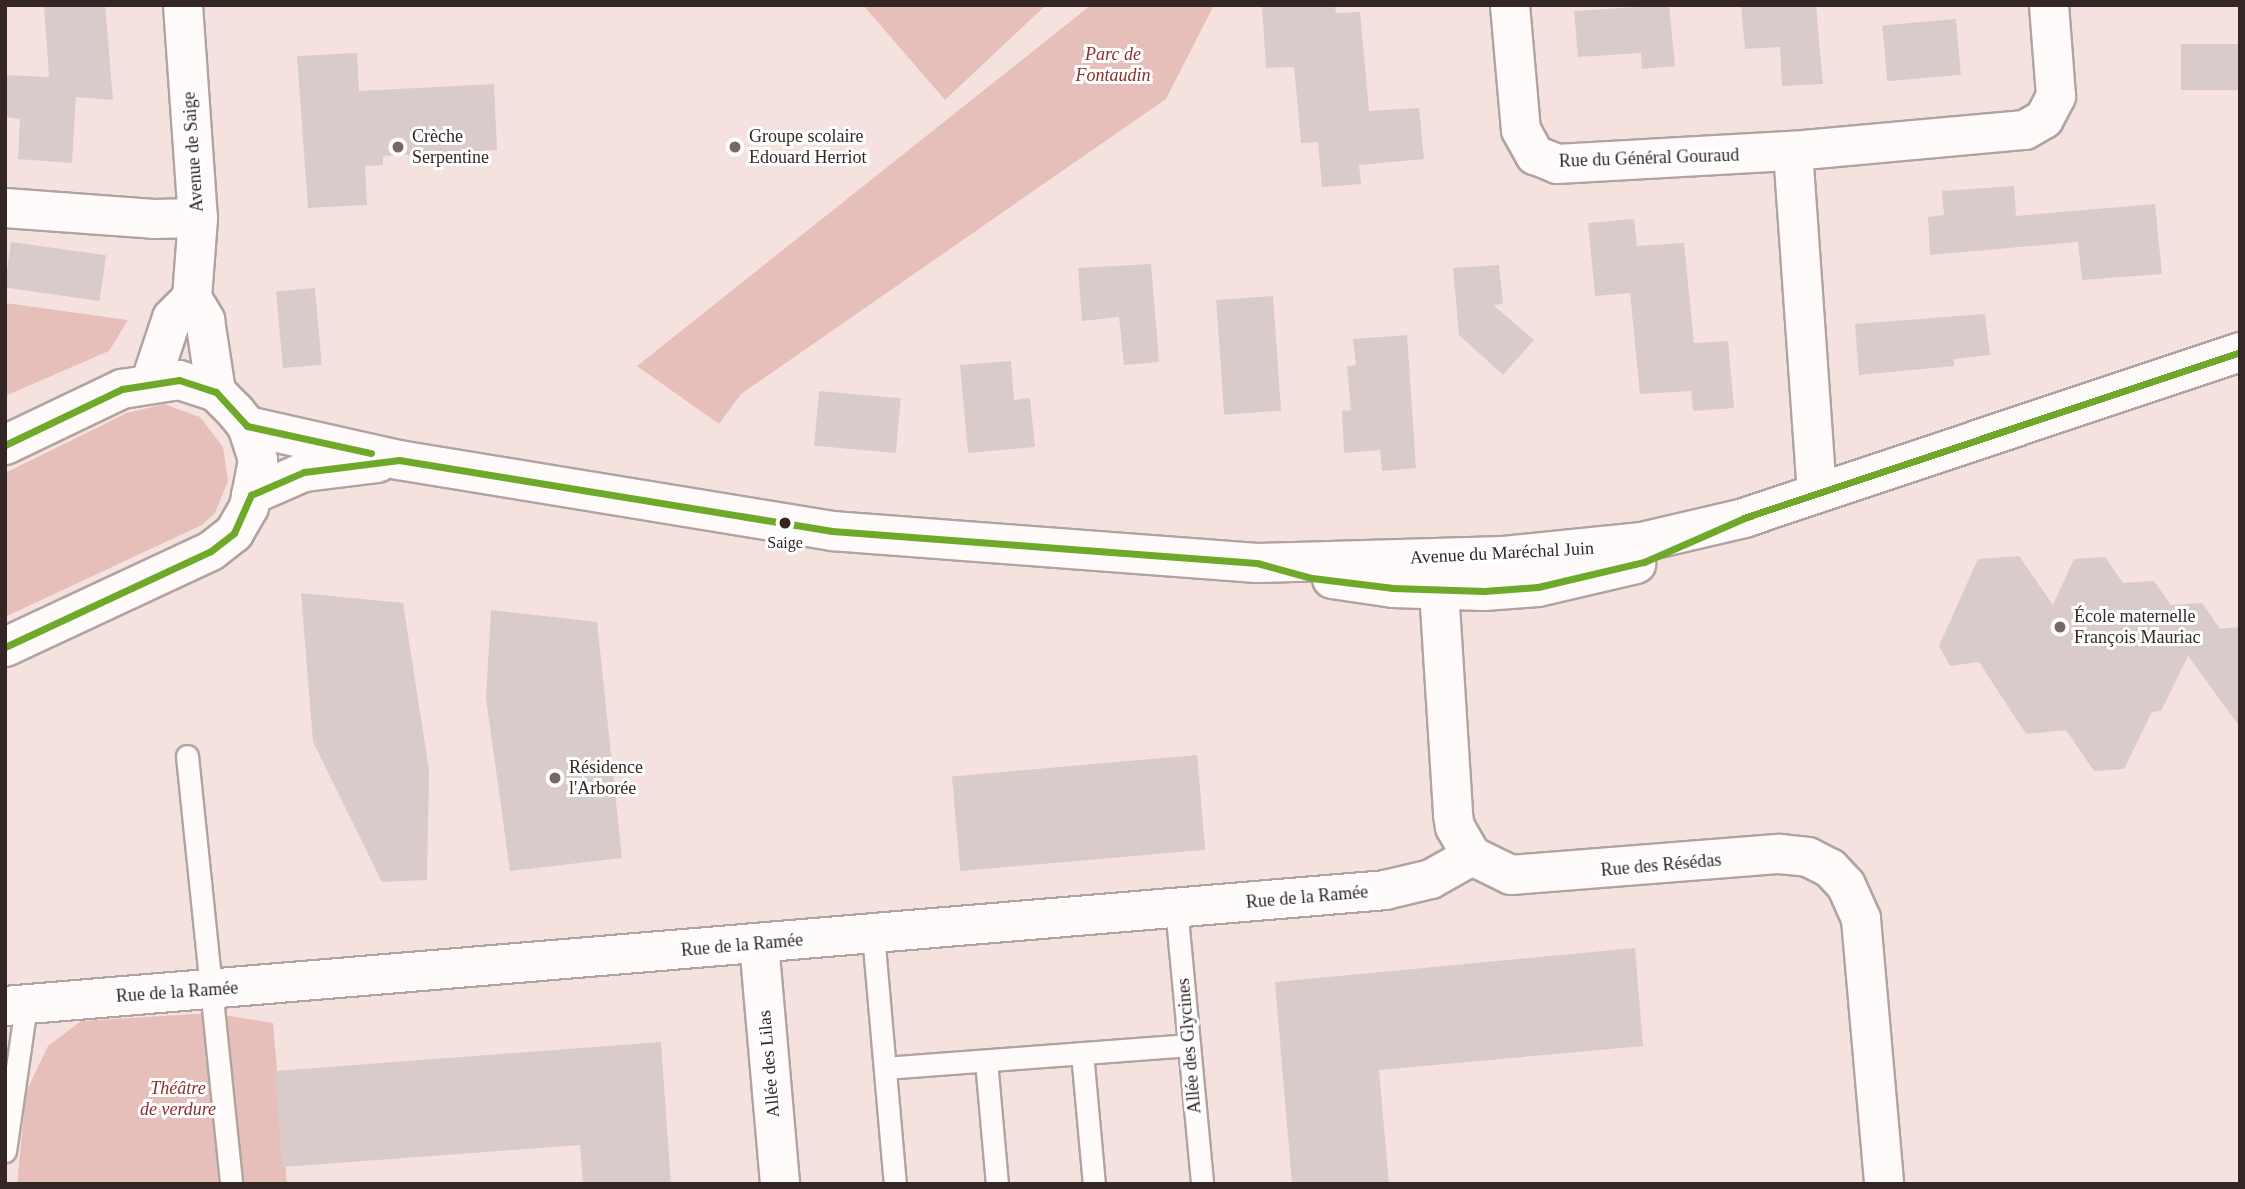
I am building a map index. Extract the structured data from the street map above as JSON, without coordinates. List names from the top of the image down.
{
  "streets": {
    "street": [
      "Avenue de Saige",
      "Rue du Général Gouraud",
      "Avenue du Maréchal Juin",
      "Rue des Résédas",
      "Rue de la Ramée",
      "Allée des Lilas"
    ],
    "lane": ["Allée des Glycines"]
  },
  "crossings": [
    ["Rue des Résédas", "Rue de la Ramée"],
    ["Rue de la Ramée", "Allée des Glycines"],
    ["Rue de la Ramée", "Allée des Lilas"]
  ],
  "parks": ["Parc de Fontaudin", "Théâtre de verdure"],
  "places": [
    "Crèche Serpentine",
    "Groupe scolaire Edouard Herriot",
    "Saige",
    "École maternelle François Mauriac",
    "Résidence l'Arborée"
  ]
}
